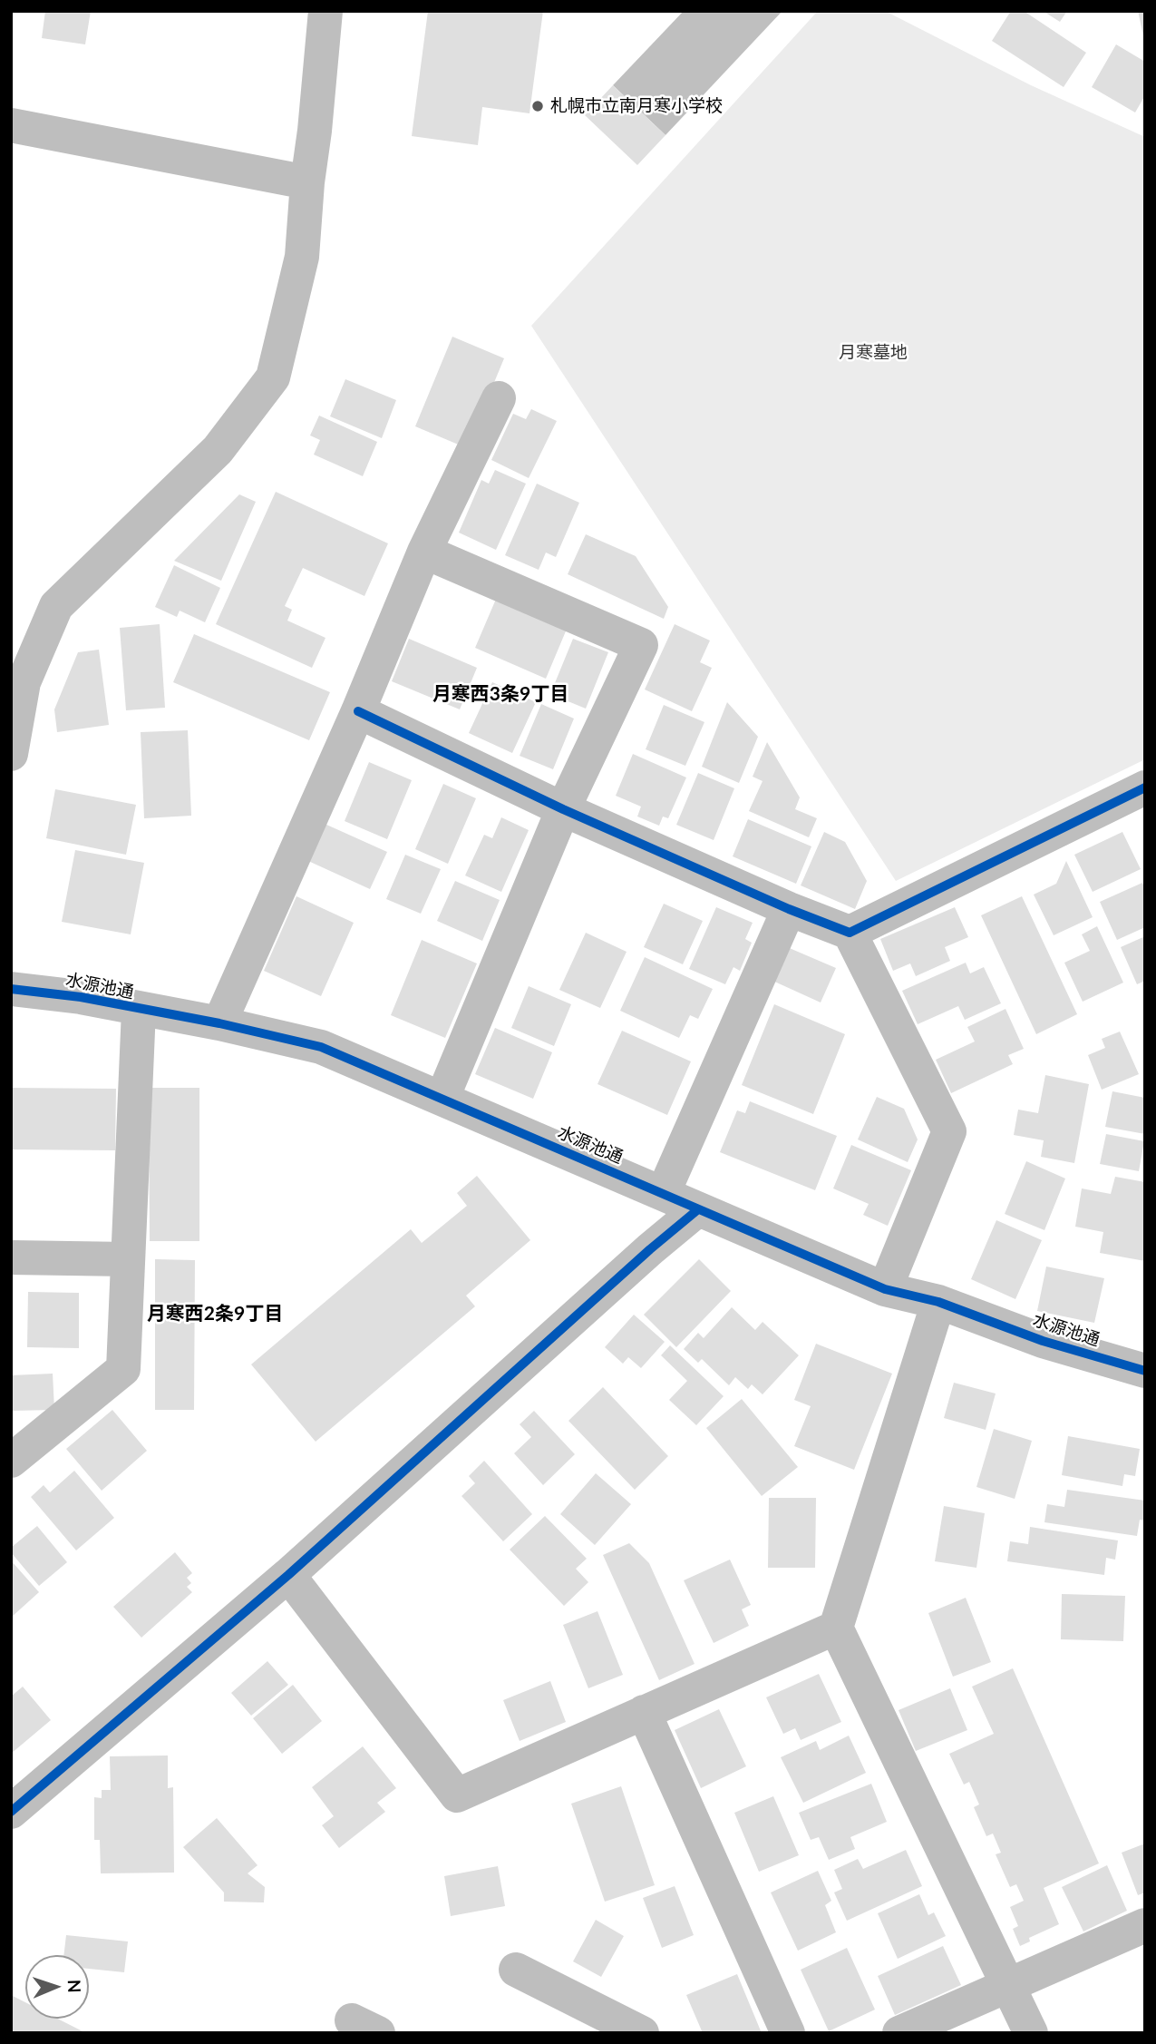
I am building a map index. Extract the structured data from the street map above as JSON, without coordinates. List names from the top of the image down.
{
  "streets": {
    "street": ["水源池通"]
  },
  "districts": ["月寒西3条9丁目", "月寒西2条9丁目"],
  "parks": ["月寒墓地"],
  "places": ["札幌市立南月寒小学校"],
  "north": "right"
}
